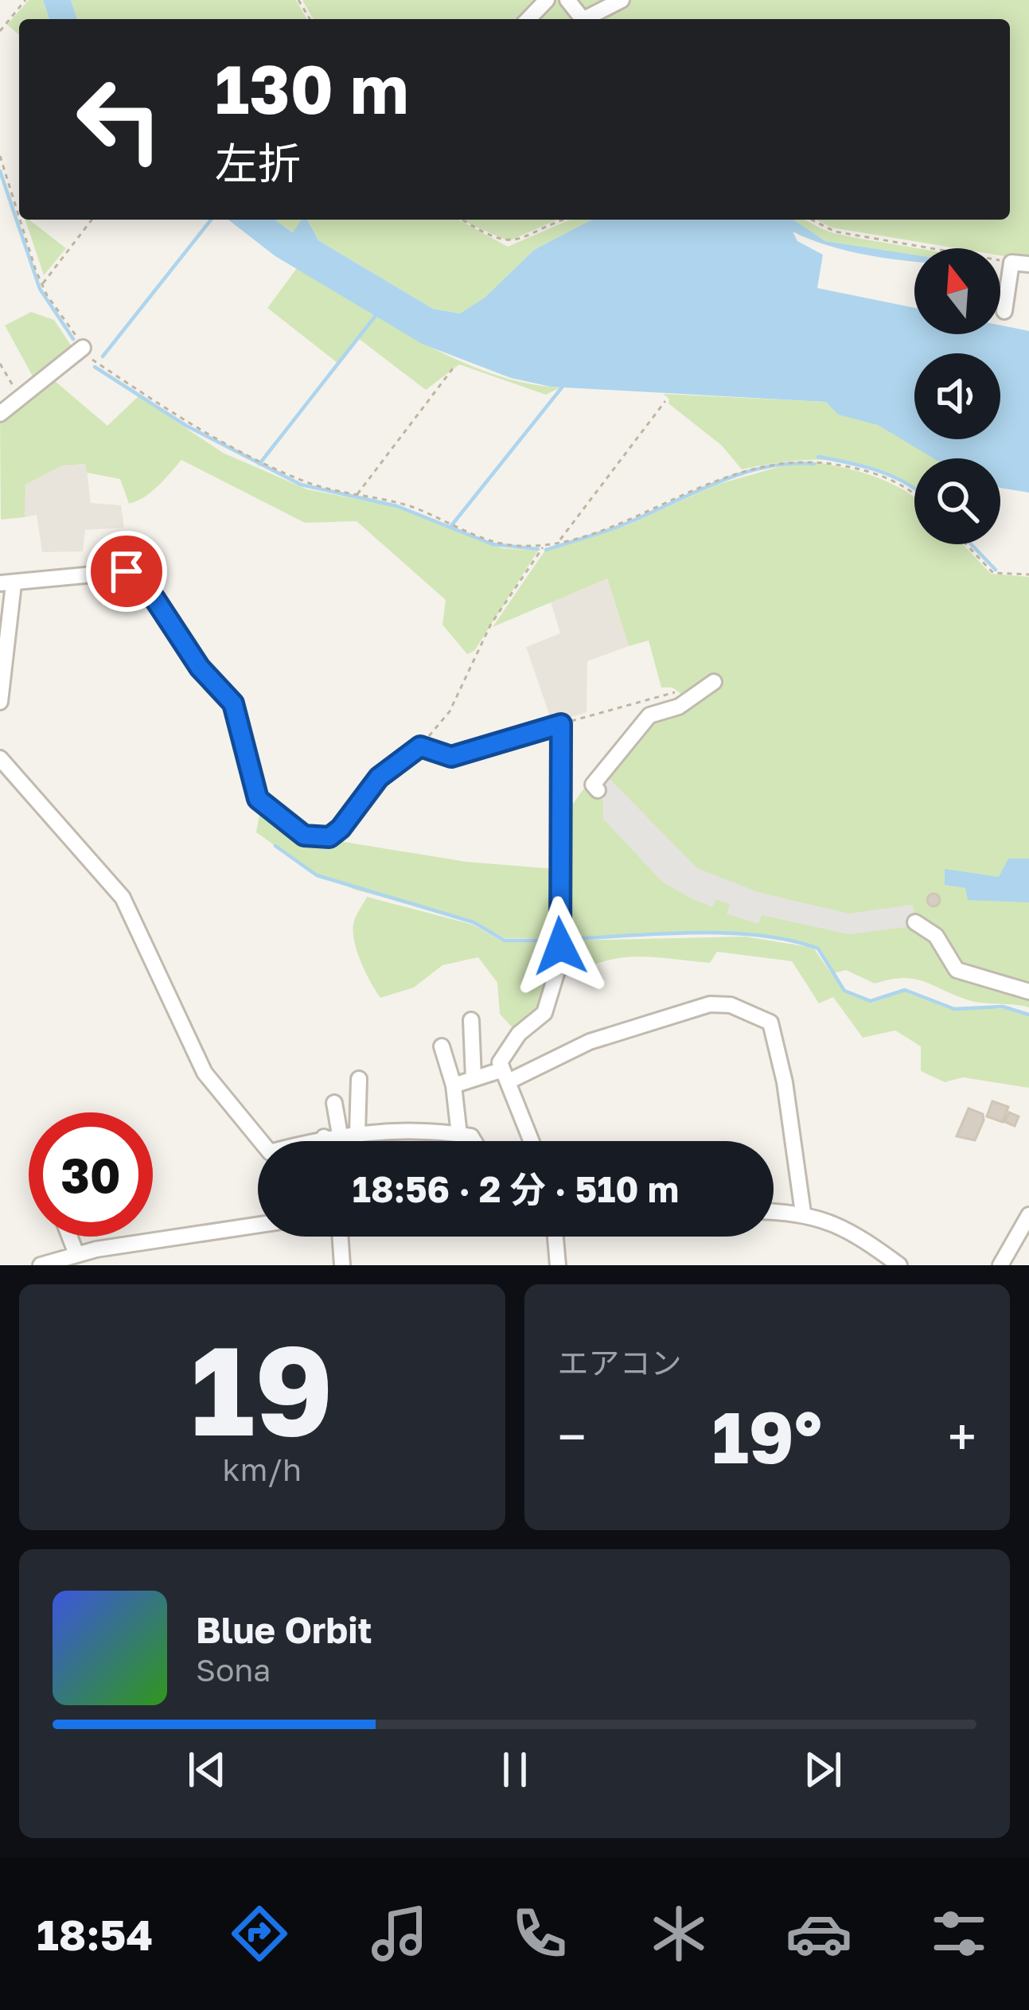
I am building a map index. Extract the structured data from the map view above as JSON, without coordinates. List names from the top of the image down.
{
  "north": "top",
  "page": {
    "turn": ["130 m", "左折"],
    "limit": "30",
    "trip": "18:56 · 2 分 · 510 m",
    "tile": [
      ["19", "km/h"],
      "エアコン"
    ],
    "heat": ["−", "19°", "+"],
    "song": ["Blue Orbit", "Sona"],
    "tabs": "18:54"
  }
}
